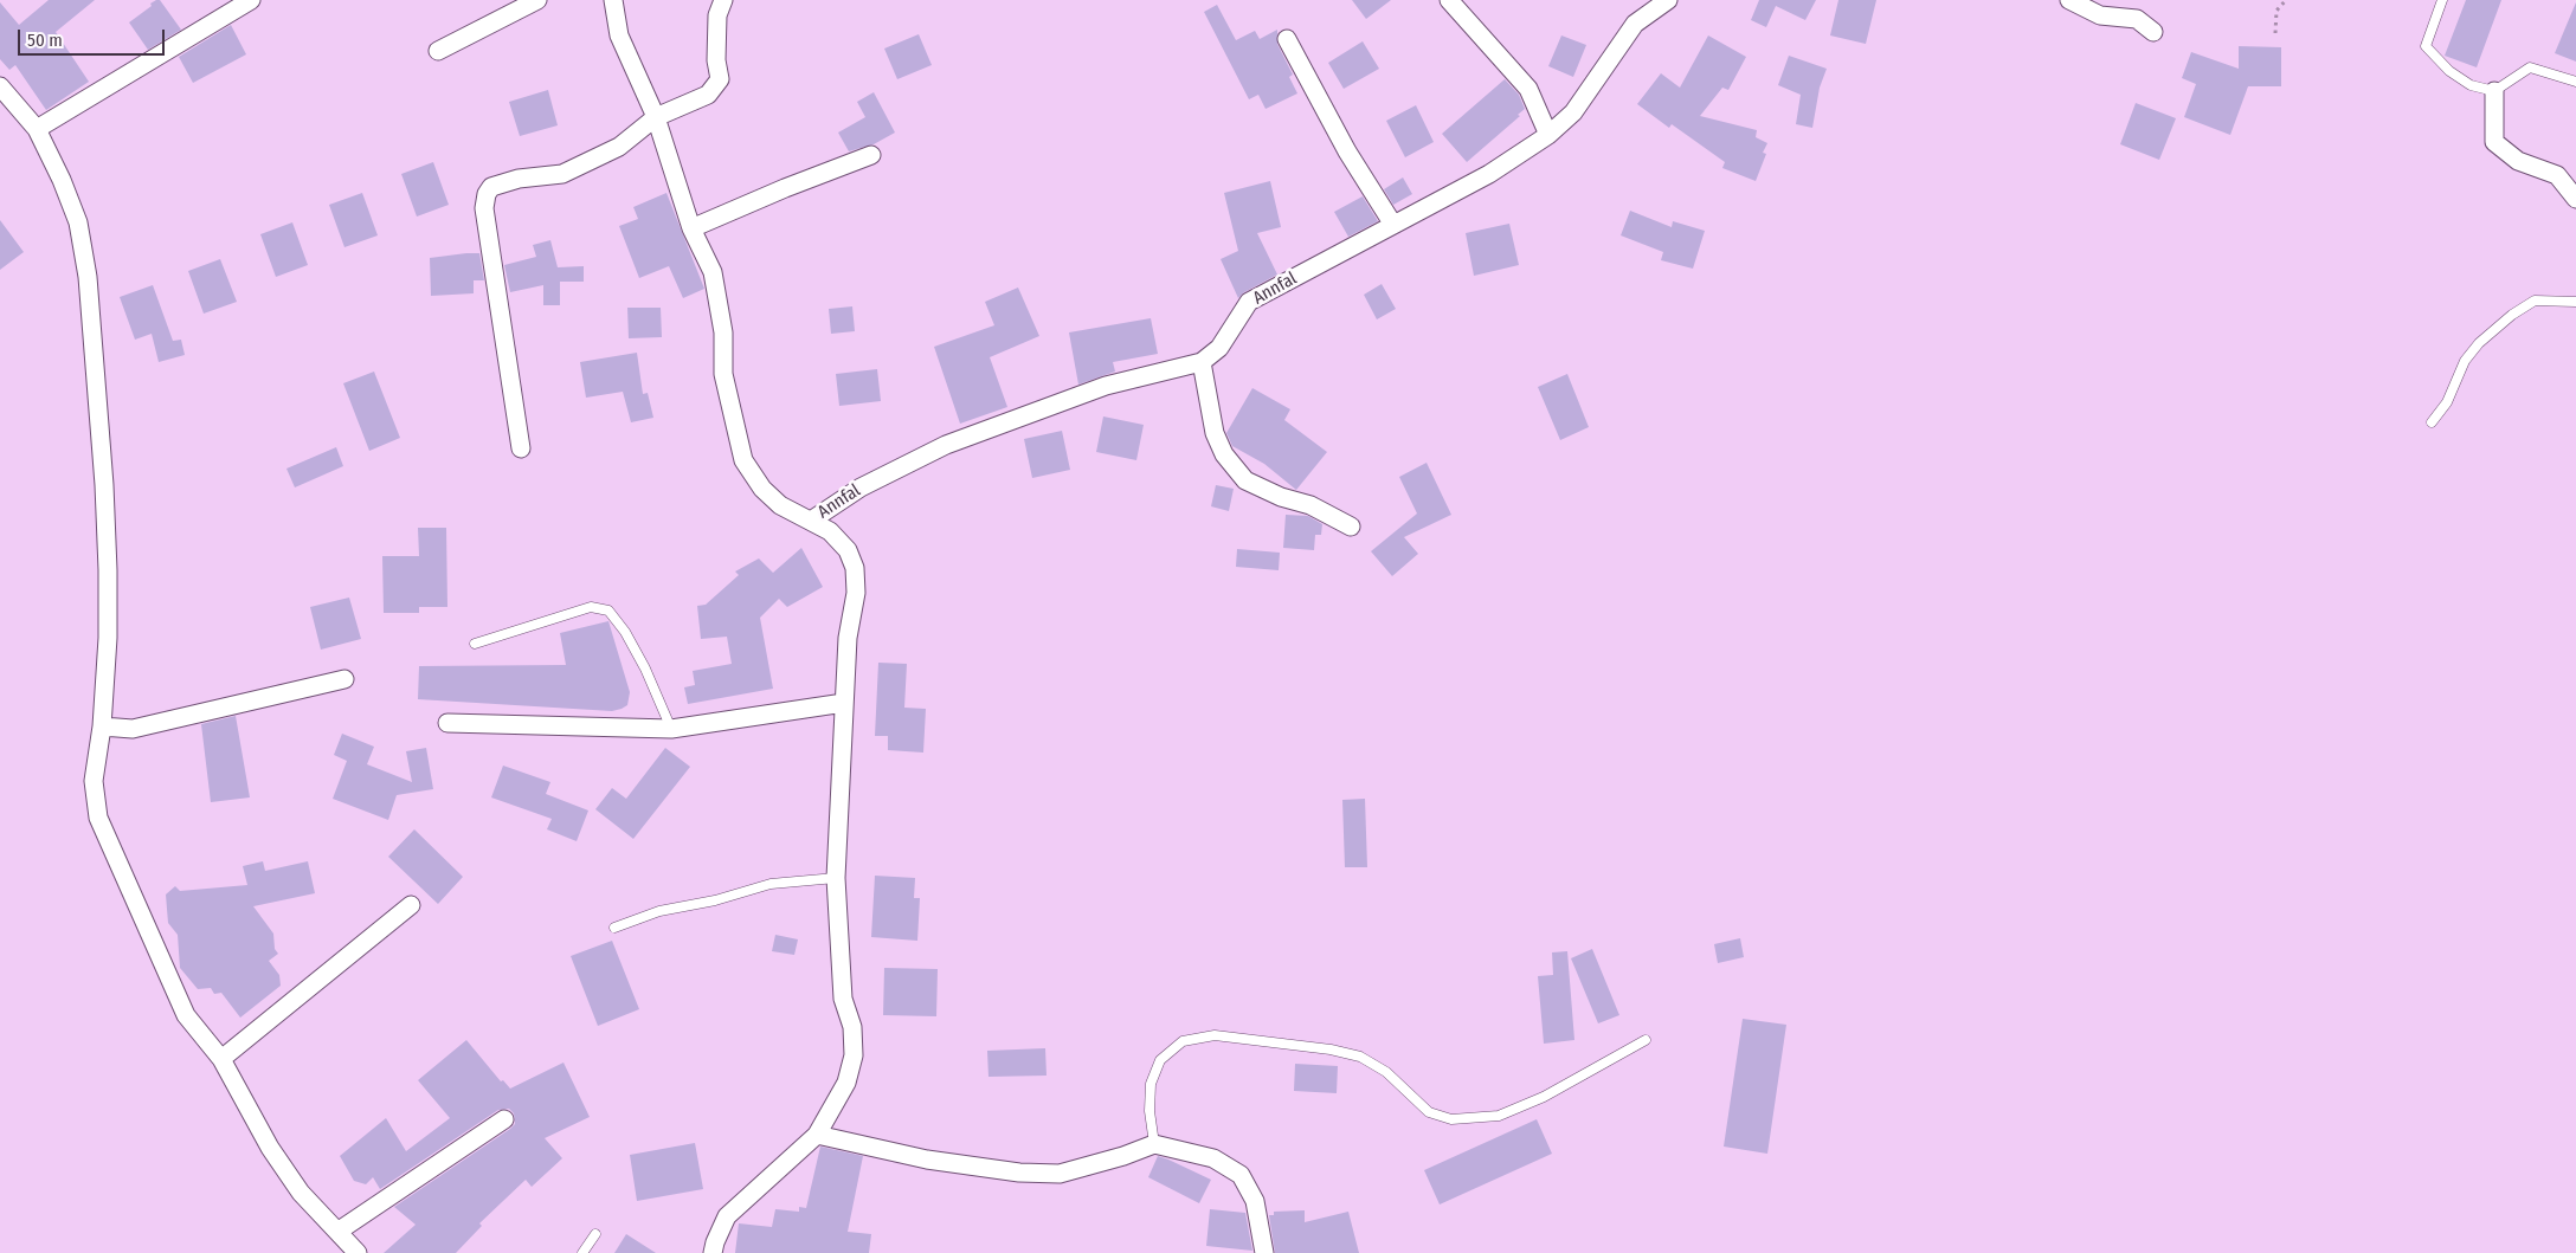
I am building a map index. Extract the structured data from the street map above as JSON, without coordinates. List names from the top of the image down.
{
  "streets": {
    "street": ["Annfal"]
  },
  "scale_bar": "50 m"
}
